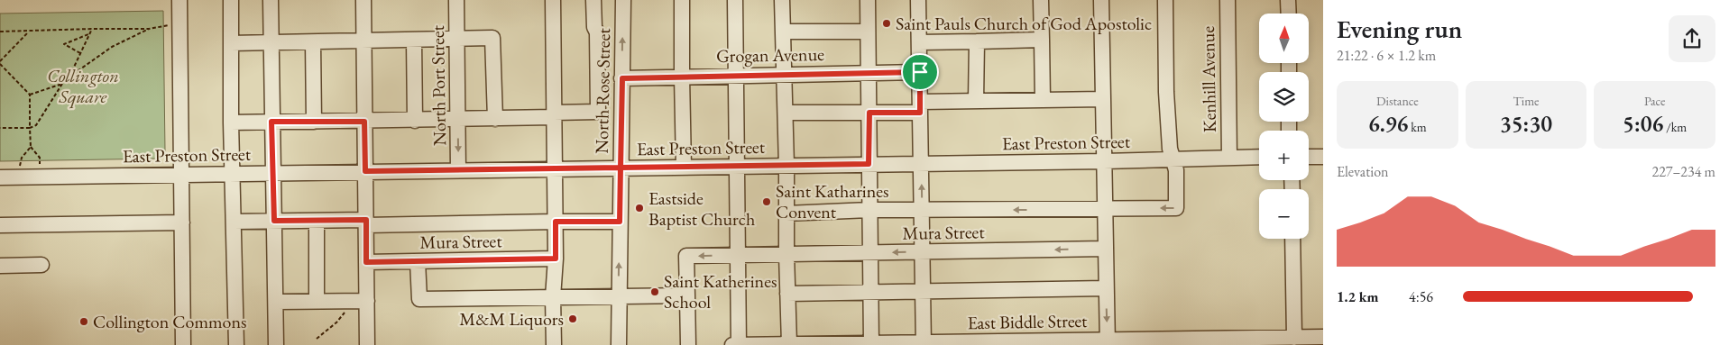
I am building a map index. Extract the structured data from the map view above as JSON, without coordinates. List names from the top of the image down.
{
  "streets": {
    "street": [
      "Grogan Avenue",
      "Kenhill Avenue",
      "North Port Street",
      "North Rose Street",
      "East Preston Street",
      "Mura Street",
      "East Biddle Street"
    ]
  },
  "crossings": [
    ["Grogan Avenue", "North Rose Street"],
    ["Kenhill Avenue", "East Preston Street"],
    ["North Port Street", "East Preston Street"],
    ["North Rose Street", "East Preston Street"]
  ],
  "parks": ["Collington Square"],
  "places": [
    "Saint Pauls Church of God Apostolic",
    "Saint Katharines Convent",
    "Eastside Baptist Church",
    "Saint Katherines School",
    "M&M Liquors",
    "Collington Commons"
  ],
  "north": "top",
  "page": {
    "heading": ["Evening run", "21:22 · 6 × 1.2 km"],
    "map_buttons": ["+", "−"],
    "stats": [
      ["Distance", "6.96 km"],
      ["Time", "35:30"],
      ["Pace", "5:06 /km"]
    ],
    "chart": ["Elevation", "227–234 m"],
    "list": [
      {
        "name": "1.2 km",
        "note": "4:56"
      }
    ]
  }
}
